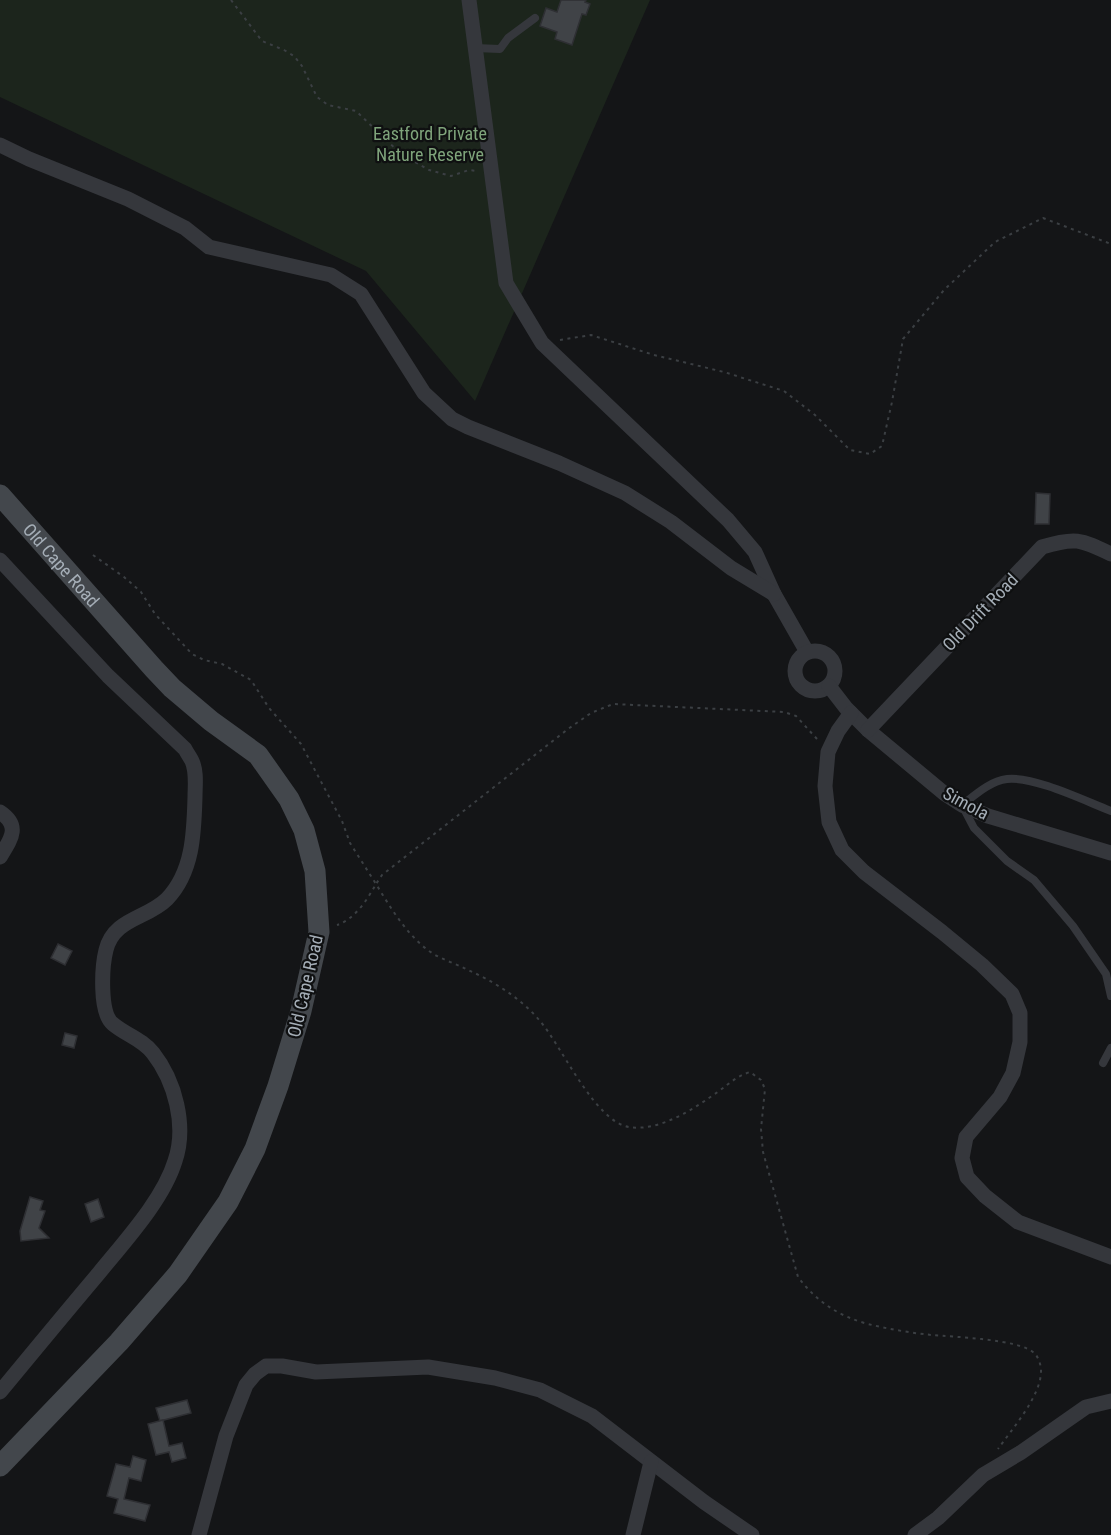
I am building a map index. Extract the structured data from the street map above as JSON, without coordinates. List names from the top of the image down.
{
  "streets": {
    "street": ["Old Cape Road", "Old Drift Road", "Simola"]
  },
  "crossings": [
    ["Old Drift Road", "Simola"]
  ],
  "parks": ["Eastford Private Nature Reserve"]
}
